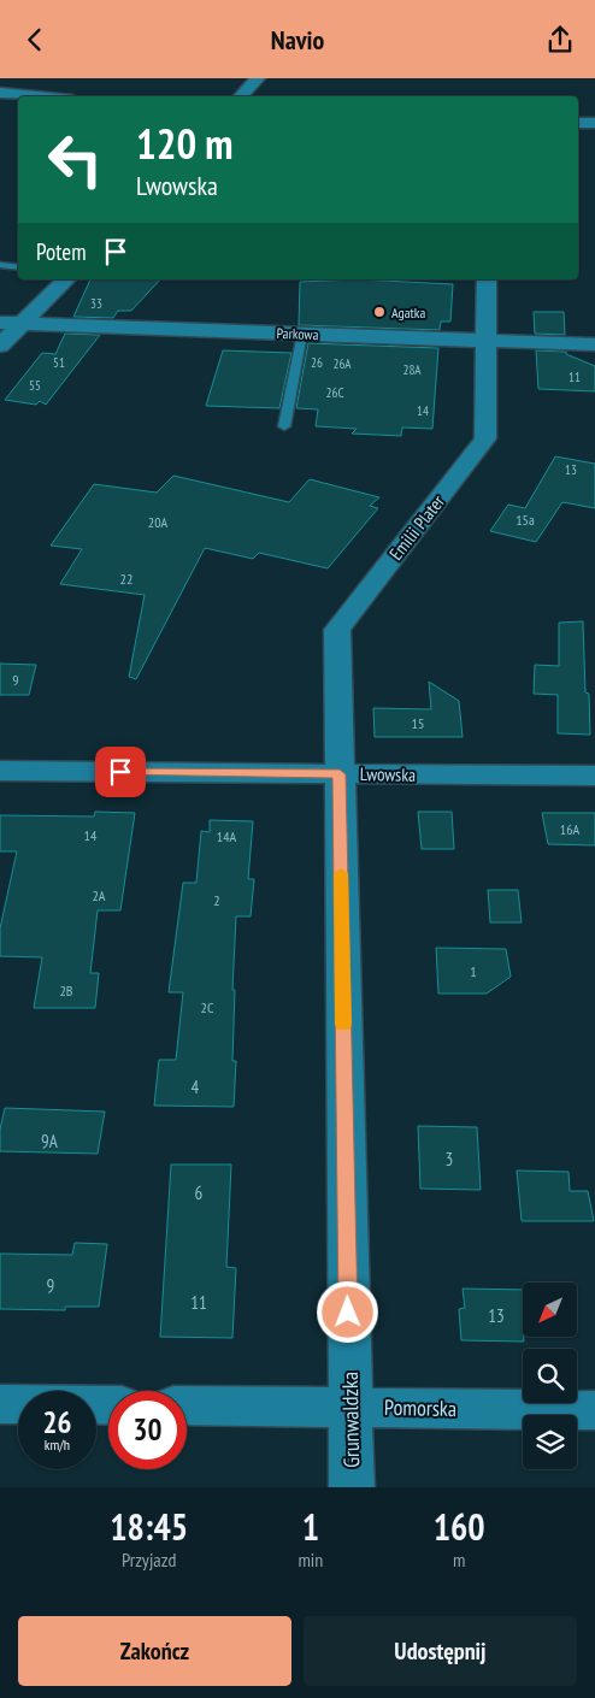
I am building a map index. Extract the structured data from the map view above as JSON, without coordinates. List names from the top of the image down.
{
  "streets": {
    "street": [
      "Parkowa",
      "Emilii Plater",
      "Lwowska",
      "Pomorska",
      "Grunwaldzka"
    ]
  },
  "crossings": [
    ["Parkowa", "Emilii Plater"],
    ["Emilii Plater", "Lwowska"],
    ["Emilii Plater", "Grunwaldzka"],
    ["Lwowska", "Grunwaldzka"],
    ["Pomorska", "Grunwaldzka"]
  ],
  "places": ["Agatka"],
  "house_numbers": [
    "33",
    "51",
    "26",
    "26A",
    "28A",
    "11",
    "55",
    "26C",
    "14",
    "13",
    "15a",
    "20A",
    "22",
    "9",
    "15",
    "16A",
    "14",
    "14A",
    "2A",
    "2",
    "1",
    "2B",
    "2C",
    "4",
    "9A",
    "3",
    "6",
    "9",
    "11",
    "13"
  ],
  "north": "bottom left",
  "page": {
    "header": "Navio",
    "turn": ["120 m", "Lwowska"],
    "then": "Potem",
    "speed": "26 km/h",
    "limit": "30",
    "eta": [
      "18:45",
      "Przyjazd",
      "1",
      "min",
      "160",
      "m"
    ],
    "buttons": ["Zakończ", "Udostępnij"]
  }
}
